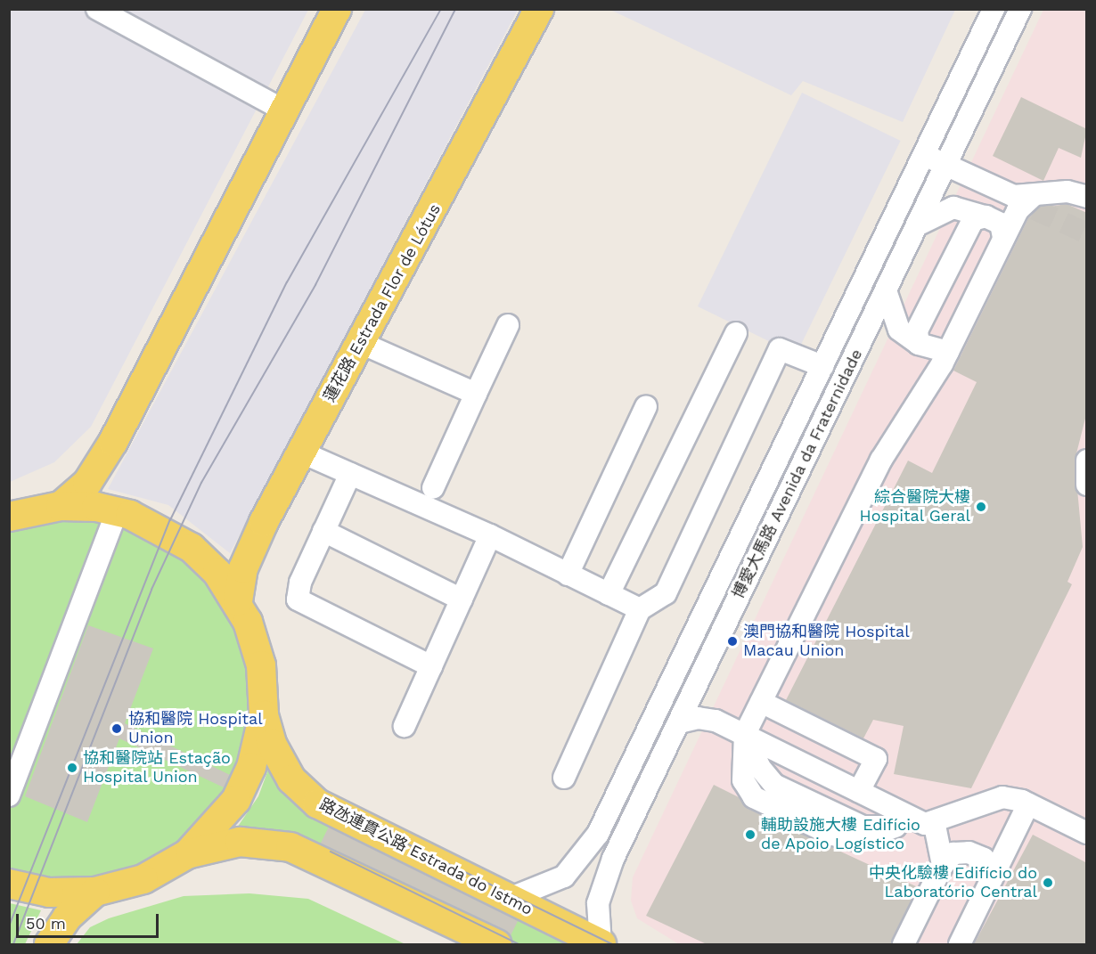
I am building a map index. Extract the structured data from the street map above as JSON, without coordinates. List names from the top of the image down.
{
  "streets": {
    "main road": ["蓮花路 Estrada Flor de Lótus", "路氹連貫公路 Estrada do Istmo"],
    "street": ["博愛大馬路 Avenida da Fraternidade"]
  },
  "crossings": [
    ["博愛大馬路 Avenida da Fraternidade", "路氹連貫公路 Estrada do Istmo"]
  ],
  "places": [
    "綜合醫院大樓 Hospital Geral",
    "澳門協和醫院 Hospital Macau Union",
    "協和醫院 Hospital Union",
    "協和醫院站 Estação Hospital Union",
    "輔助設施大樓 Edifício de Apoio Logístico",
    "中央化驗樓 Edifício do Laboratório Central"
  ],
  "scale_bar": "50 m"
}
